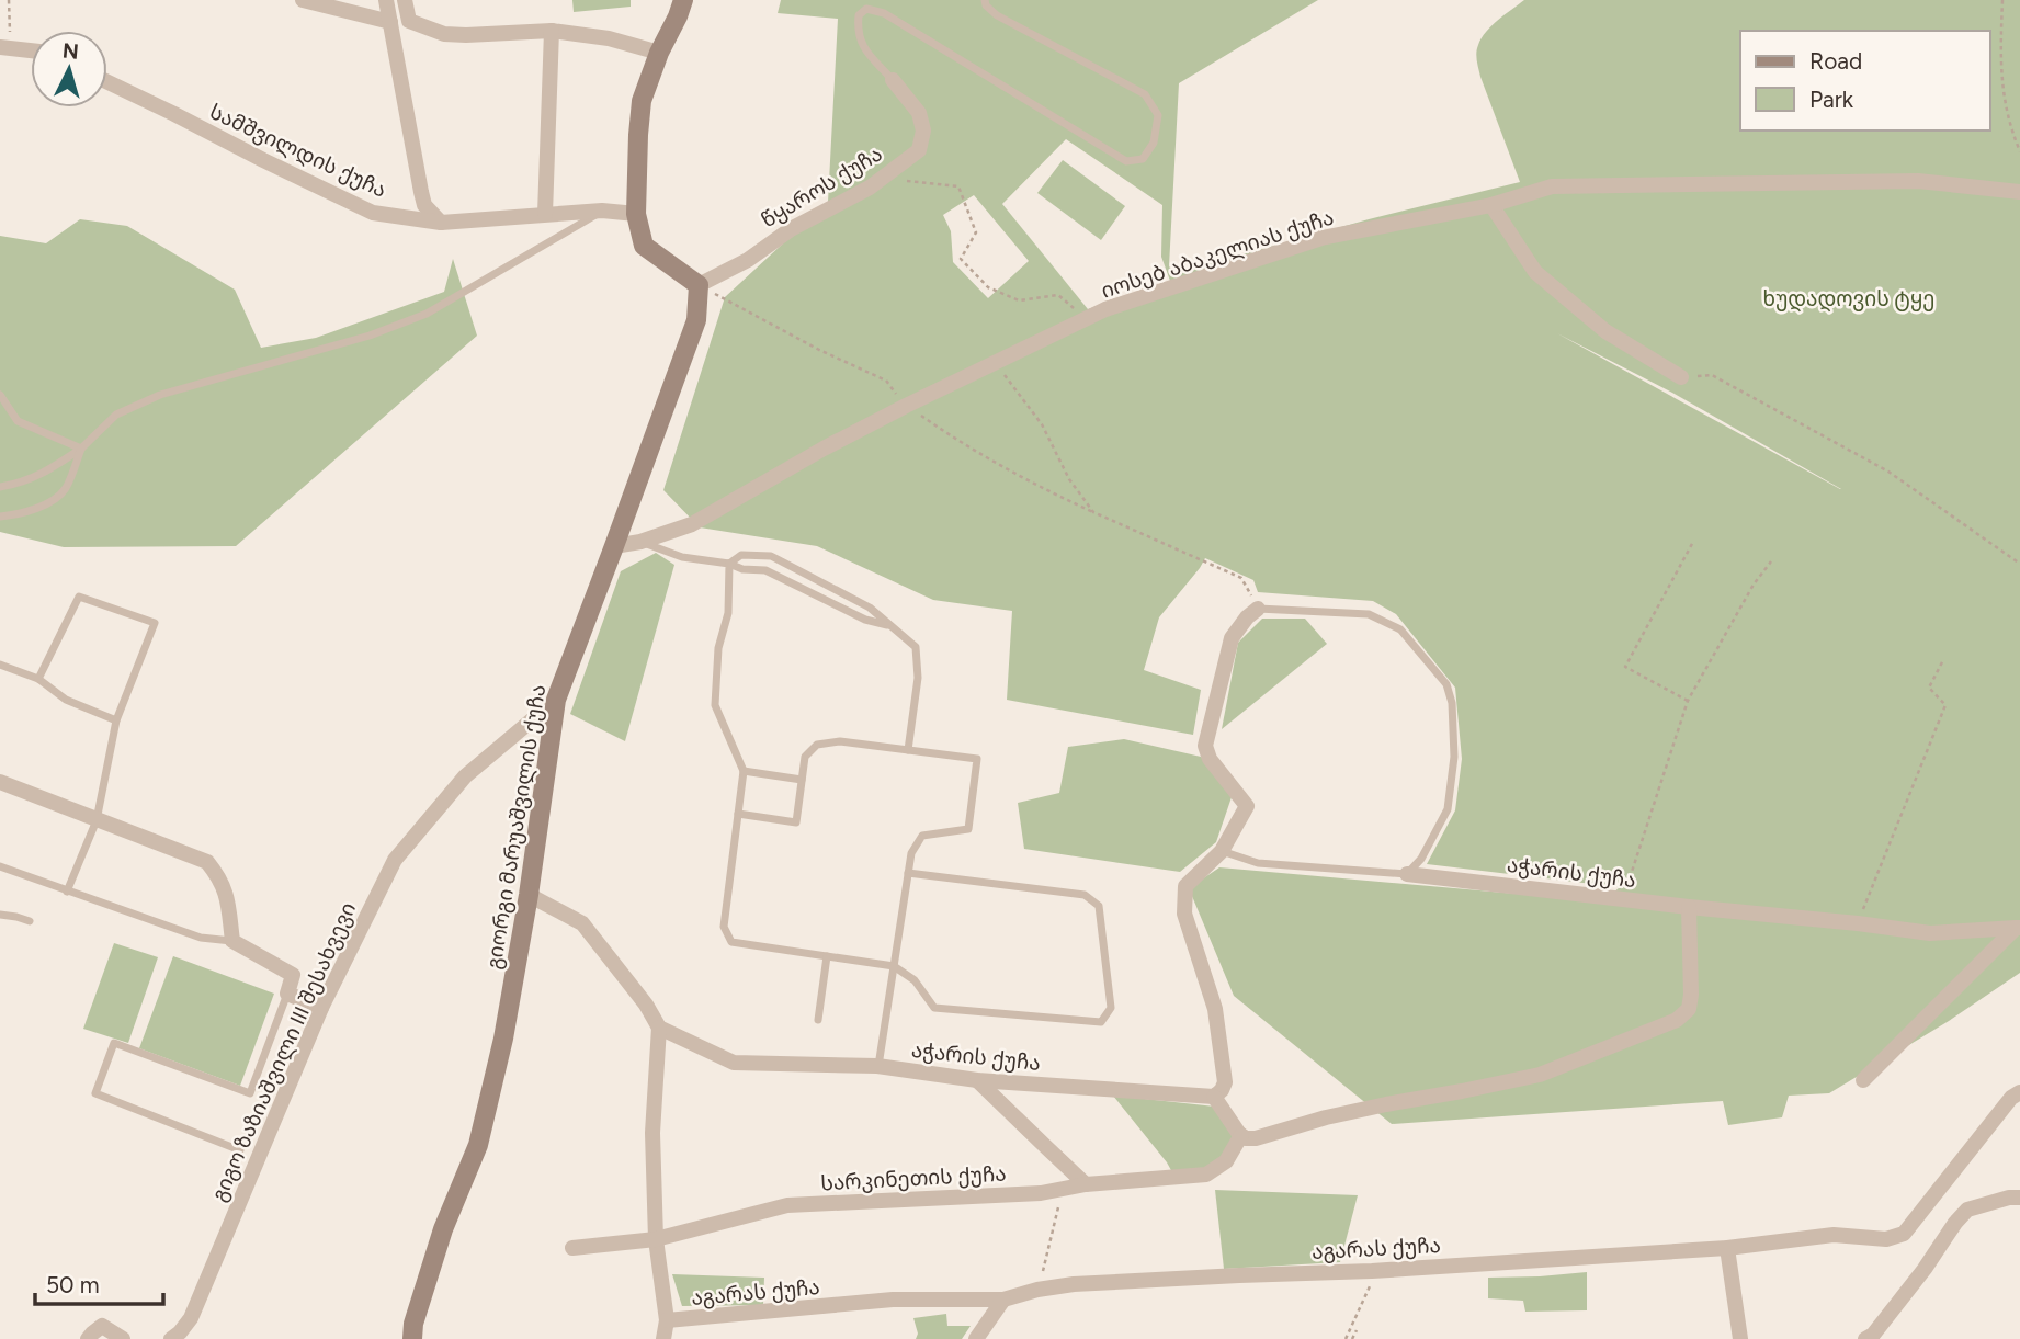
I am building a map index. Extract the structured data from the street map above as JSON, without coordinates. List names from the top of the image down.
{
  "streets": {
    "street": [
      "სამშვილდის ქუჩა",
      "წყაროს ქუჩა",
      "იოსებ აბაკელიას ქუჩა",
      "გიორგი მარუაშვილის ქუჩა",
      "აჭარის ქუჩა",
      "გიგო ზაზიაშვილი III შესახვევი",
      "სარკინეთის ქუჩა",
      "აგარას ქუჩა"
    ]
  },
  "crossings": [
    ["წყაროს ქუჩა", "გიორგი მარუაშვილის ქუჩა"],
    ["იოსებ აბაკელიას ქუჩა", "გიორგი მარუაშვილის ქუჩა"],
    ["გიორგი მარუაშვილის ქუჩა", "გიგო ზაზიაშვილი III შესახვევი"]
  ],
  "parks": ["ხუდადოვის ტყე"],
  "legend": ["Road", "Park"],
  "scale_bar": "50 m",
  "north": "top"
}
